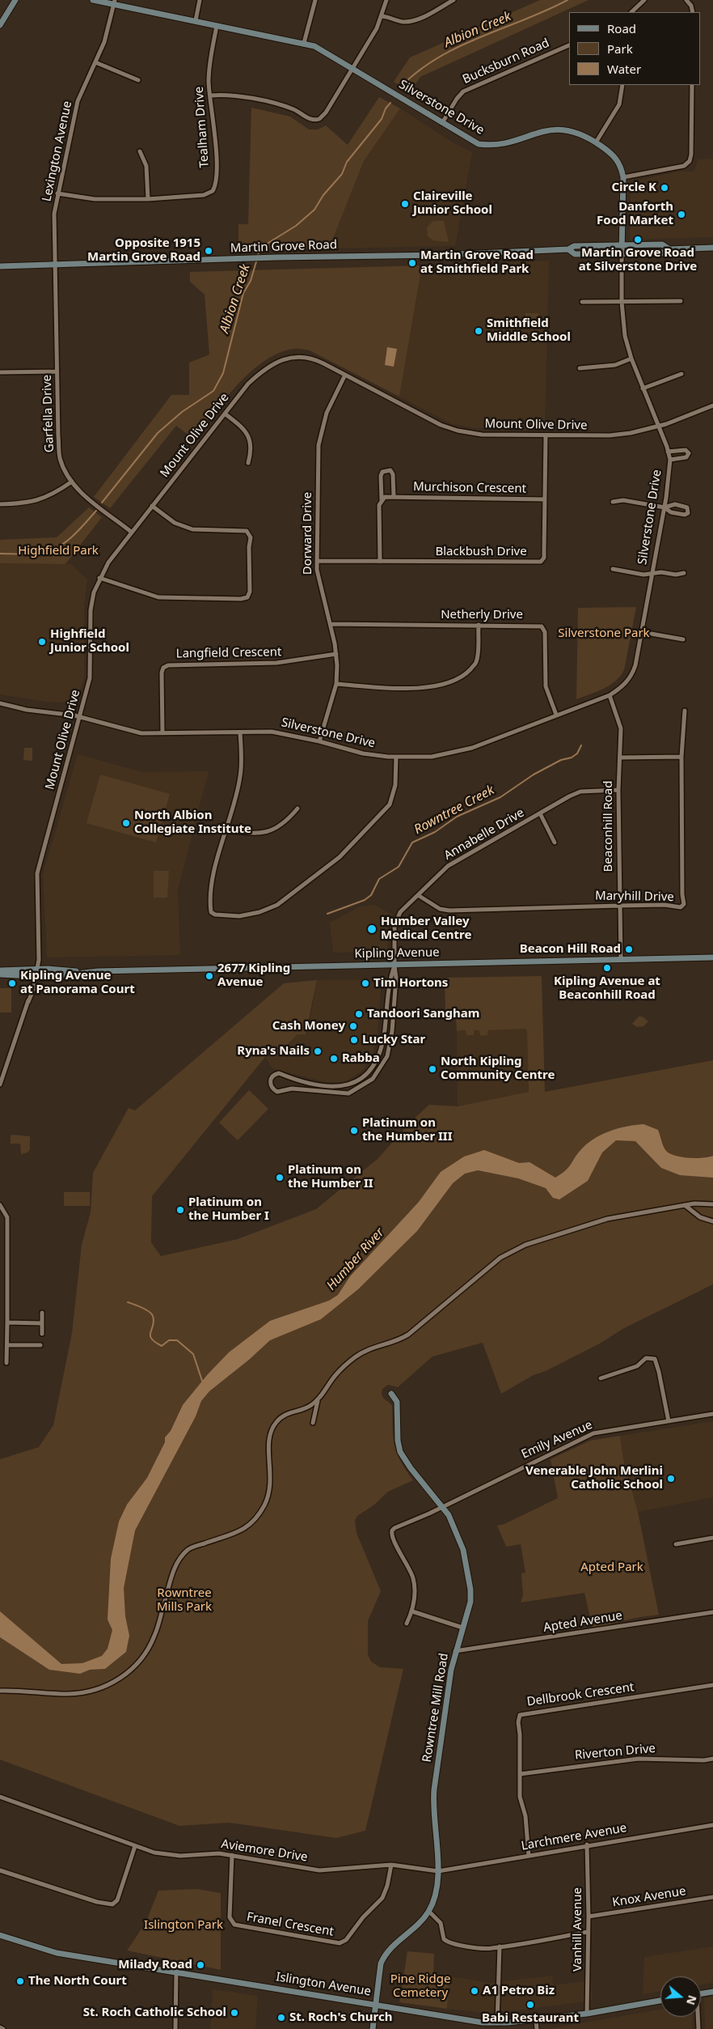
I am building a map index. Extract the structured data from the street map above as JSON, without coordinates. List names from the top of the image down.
{
  "streets": {
    "main road": [
      "Silverstone Drive",
      "Martin Grove Road",
      "Kipling Avenue",
      "Rowntree Mill Road",
      "Islington Avenue"
    ],
    "street": [
      "Bucksburn Road",
      "Tealham Drive",
      "Lexington Avenue",
      "Garfella Drive",
      "Mount Olive Drive",
      "Murchison Crescent",
      "Dorward Drive",
      "Blackbush Drive",
      "Netherly Drive",
      "Langfield Crescent",
      "Beaconhill Road",
      "Annabelle Drive",
      "Maryhill Drive",
      "Emily Avenue",
      "Apted Avenue",
      "Dellbrook Crescent",
      "Riverton Drive",
      "Larchmere Avenue",
      "Aviemore Drive",
      "Knox Avenue",
      "Franel Crescent",
      "Vanhill Avenue"
    ]
  },
  "crossings": [
    ["Bucksburn Road", "Silverstone Drive"],
    ["Silverstone Drive", "Tealham Drive"],
    ["Silverstone Drive", "Lexington Avenue"],
    ["Silverstone Drive", "Martin Grove Road"],
    ["Silverstone Drive", "Mount Olive Drive"],
    ["Silverstone Drive", "Dorward Drive"],
    ["Silverstone Drive", "Netherly Drive"],
    ["Silverstone Drive", "Langfield Crescent"],
    ["Silverstone Drive", "Beaconhill Road"],
    ["Tealham Drive", "Lexington Avenue"],
    ["Lexington Avenue", "Martin Grove Road"],
    ["Lexington Avenue", "Garfella Drive"],
    ["Martin Grove Road", "Garfella Drive"],
    ["Garfella Drive", "Mount Olive Drive"],
    ["Mount Olive Drive", "Dorward Drive"],
    ["Mount Olive Drive", "Blackbush Drive"],
    ["Mount Olive Drive", "Kipling Avenue"],
    ["Murchison Crescent", "Blackbush Drive"],
    ["Dorward Drive", "Blackbush Drive"],
    ["Dorward Drive", "Netherly Drive"],
    ["Dorward Drive", "Langfield Crescent"],
    ["Beaconhill Road", "Annabelle Drive"],
    ["Beaconhill Road", "Maryhill Drive"],
    ["Beaconhill Road", "Kipling Avenue"],
    ["Annabelle Drive", "Maryhill Drive"],
    ["Annabelle Drive", "Kipling Avenue"],
    ["Emily Avenue", "Rowntree Mill Road"],
    ["Apted Avenue", "Rowntree Mill Road"],
    ["Dellbrook Crescent", "Riverton Drive"],
    ["Dellbrook Crescent", "Larchmere Avenue"],
    ["Rowntree Mill Road", "Larchmere Avenue"],
    ["Rowntree Mill Road", "Aviemore Drive"],
    ["Rowntree Mill Road", "Islington Avenue"],
    ["Larchmere Avenue", "Aviemore Drive"],
    ["Larchmere Avenue", "Vanhill Avenue"],
    ["Aviemore Drive", "Franel Crescent"],
    ["Knox Avenue", "Vanhill Avenue"],
    ["Vanhill Avenue", "Islington Avenue"]
  ],
  "water": ["Albion Creek", "Rowntree Creek", "Humber River"],
  "parks": [
    "Highfield Park",
    "Silverstone Park",
    "Apted Park",
    "Rowntree Mills Park",
    "Islington Park",
    "Pine Ridge Cemetery"
  ],
  "places": [
    "Circle K",
    "Claireville Junior School",
    "Danforth Food Market",
    "Martin Grove Road at Silverstone Drive",
    "Opposite 1915 Martin Grove Road",
    "Martin Grove Road at Smithfield Park",
    "Smithfield Middle School",
    "Highfield Junior School",
    "North Albion Collegiate Institute",
    "Humber Valley Medical Centre",
    "Beacon Hill Road",
    "Kipling Avenue at Beaconhill Road",
    "2677 Kipling Avenue",
    "Kipling Avenue at Panorama Court",
    "Tim Hortons",
    "Tandoori Sangham",
    "Cash Money",
    "Lucky Star",
    "Ryna's Nails",
    "Rabba",
    "North Kipling Community Centre",
    "Platinum on the Humber III",
    "Platinum on the Humber II",
    "Platinum on the Humber I",
    "Venerable John Merlini Catholic School",
    "Milady Road",
    "The North Court",
    "A1 Petro Biz",
    "Babi Restaurant",
    "St. Roch Catholic School",
    "St. Roch's Church"
  ],
  "legend": ["Road", "Park", "Water"],
  "north": "right"
}
